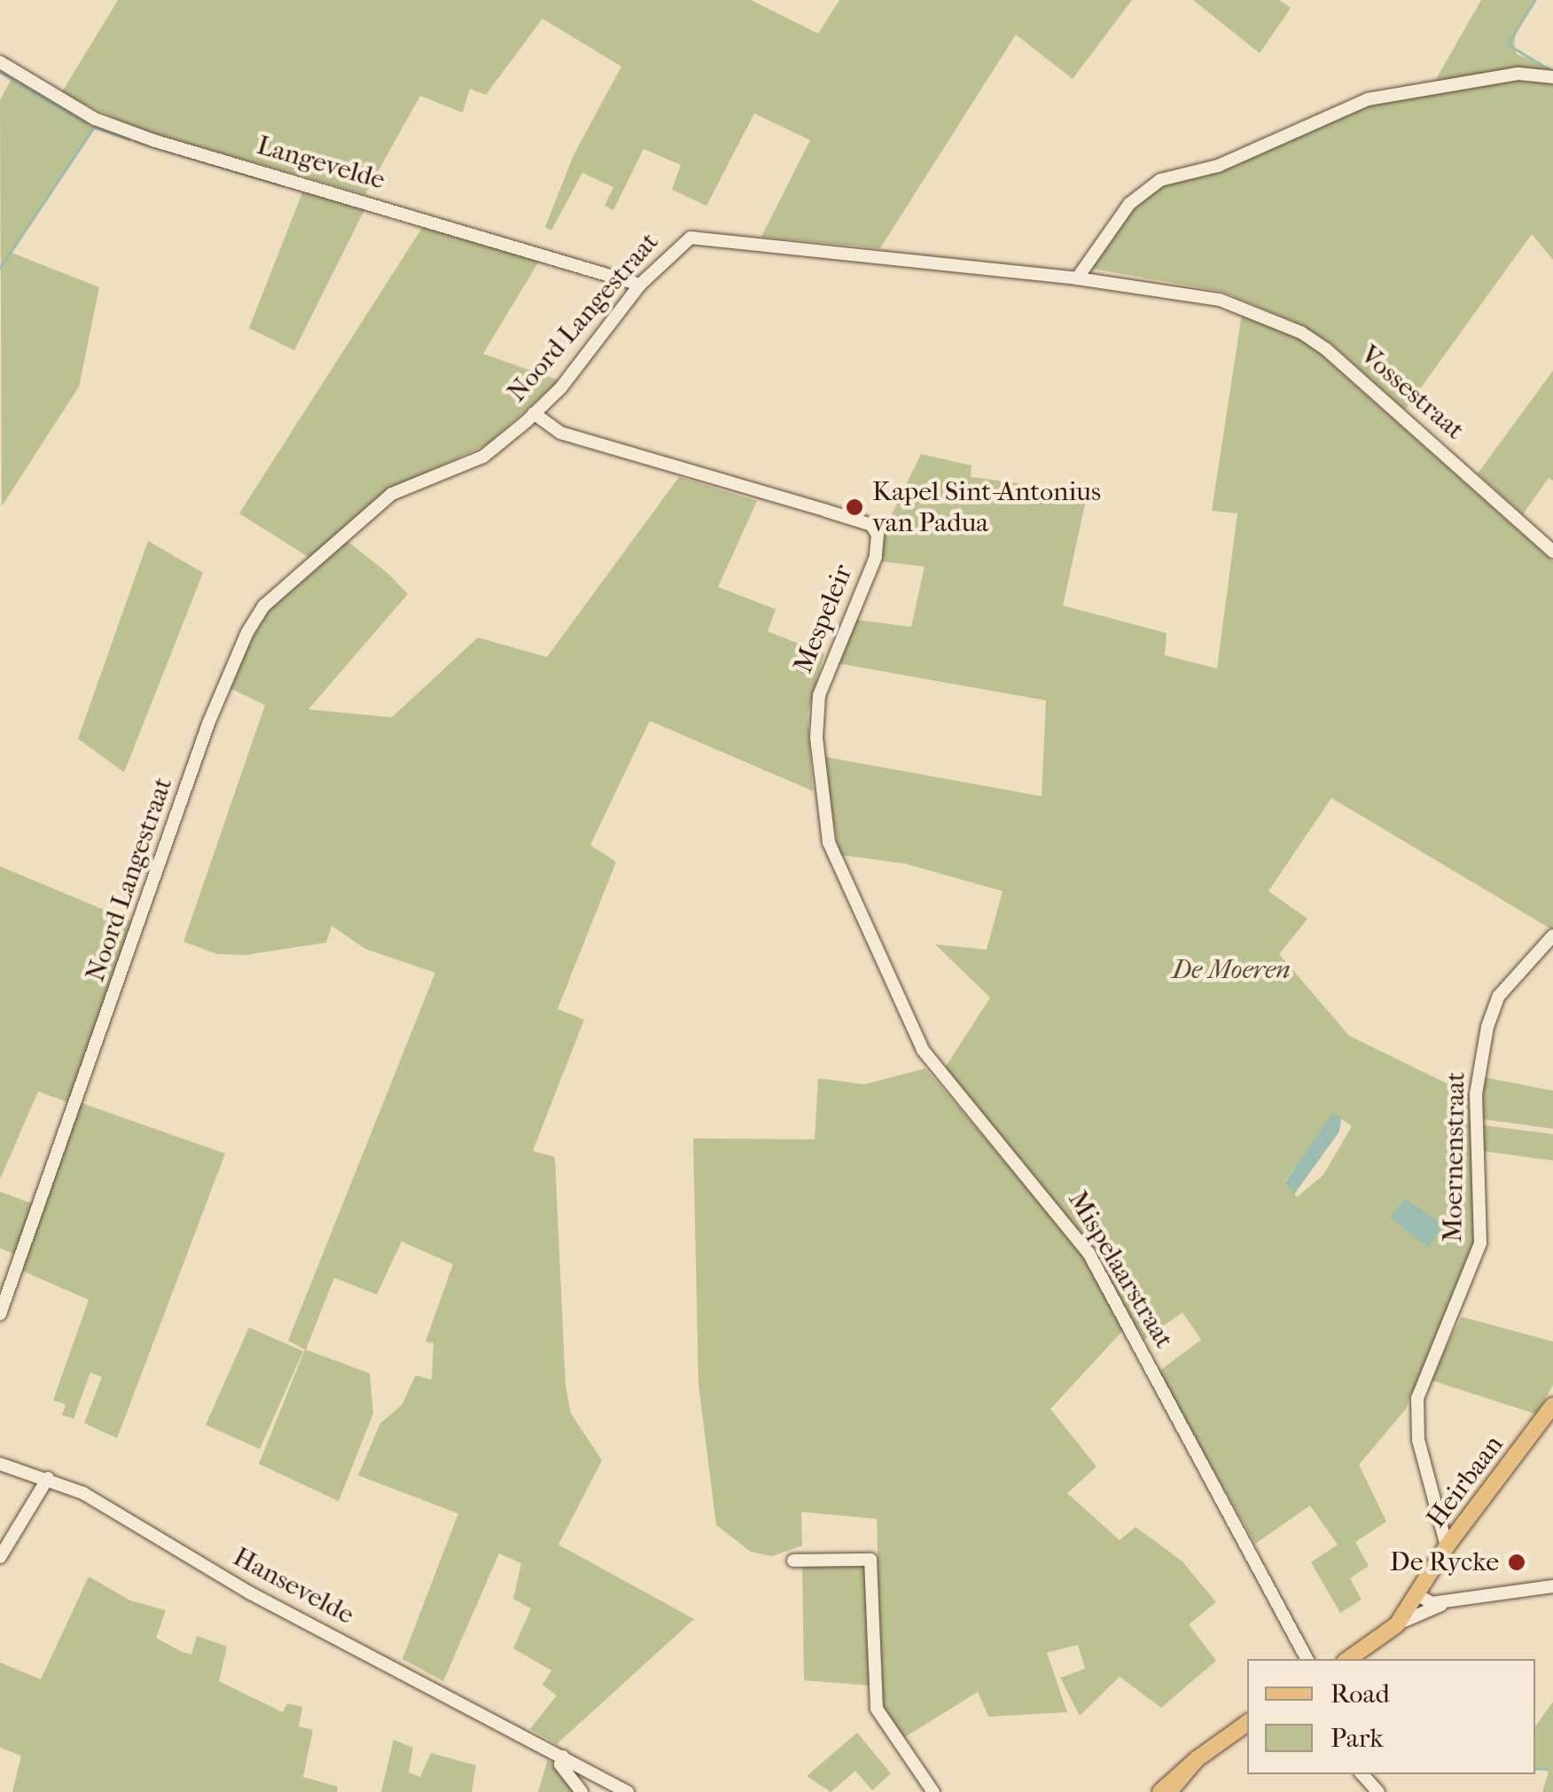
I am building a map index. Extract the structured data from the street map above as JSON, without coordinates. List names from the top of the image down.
{
  "streets": {
    "main road": ["Heirbaan"],
    "street": [
      "Langevelde",
      "Noord Langestraat",
      "Vossestraat",
      "Mespeleir",
      "Moernenstraat",
      "Mispelaarstraat",
      "Hansevelde"
    ]
  },
  "crossings": [
    ["Langevelde", "Noord Langestraat"],
    ["Noord Langestraat", "Vossestraat"],
    ["Noord Langestraat", "Mespeleir"],
    ["Mespeleir", "Mispelaarstraat"],
    ["Moernenstraat", "Heirbaan"]
  ],
  "parks": ["De Moeren"],
  "places": ["Kapel Sint-Antonius van Padua", "De Rycke"],
  "legend": ["Road", "Park"]
}
